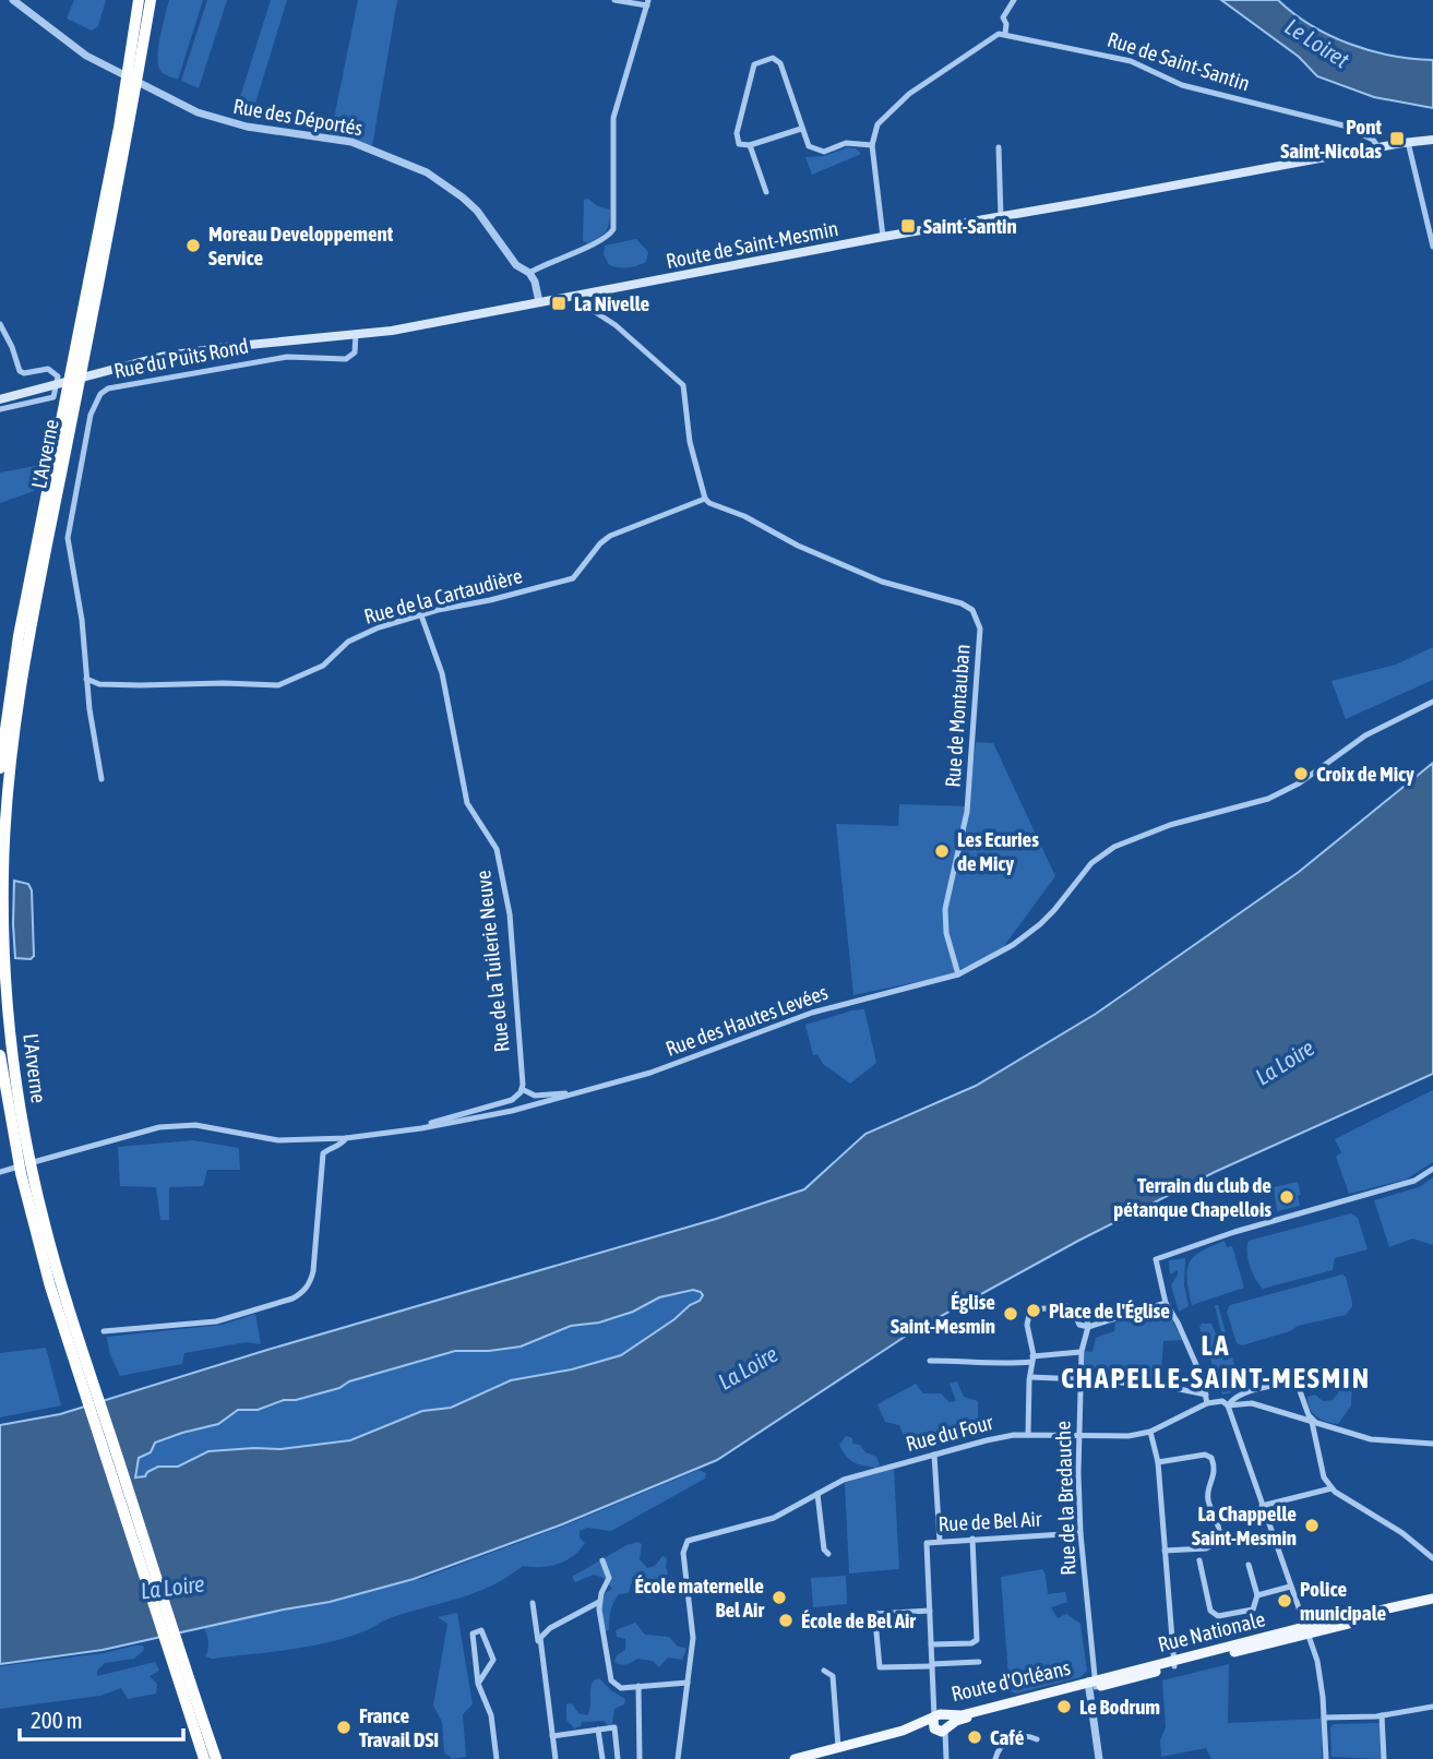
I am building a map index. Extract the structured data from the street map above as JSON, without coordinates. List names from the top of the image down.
{
  "streets": {
    "highway": ["L'Arverne"],
    "main road": ["Route de Saint-Mesmin", "Rue Nationale", "Route d'Orléans"],
    "street": [
      "Rue de Saint-Santin",
      "Rue des Déportés",
      "Rue du Puits Rond",
      "Rue de la Cartaudière",
      "Rue de Montauban",
      "Rue de la Tuilerie Neuve",
      "Rue des Hautes Levées",
      "Rue du Four",
      "Rue de la Bredauche",
      "Rue de Bel Air"
    ]
  },
  "crossings": [
    ["Rue de Saint-Santin", "Route de Saint-Mesmin"],
    ["Rue des Déportés", "Route de Saint-Mesmin"],
    ["Route de Saint-Mesmin", "Rue du Puits Rond"],
    ["Rue du Puits Rond", "Rue de la Cartaudière"],
    ["Rue de la Cartaudière", "Rue de Montauban"],
    ["Rue de la Cartaudière", "Rue de la Tuilerie Neuve"],
    ["Rue de Montauban", "Rue des Hautes Levées"],
    ["Rue du Four", "Rue de la Bredauche"],
    ["Rue de la Bredauche", "Rue de Bel Air"],
    ["Rue de la Bredauche", "Rue Nationale"],
    ["Rue de la Bredauche", "Route d'Orléans"],
    ["Rue de Bel Air", "Route d'Orléans"],
    ["Rue Nationale", "Route d'Orléans"]
  ],
  "districts": ["LA CHAPELLE-SAINT-MESMIN"],
  "water": ["Le Loiret", "La Loire"],
  "places": {
    "transit": ["Pont Saint-Nicolas", "Saint-Santin", "La Nivelle"],
    "other": [
      "Moreau Developpement Service",
      "Croix de Micy",
      "Les Ecuries de Micy",
      "Terrain du club de pétanque Chapellois",
      "Place de l'Église",
      "Église Saint-Mesmin",
      "La Chappelle Saint-Mesmin",
      "École maternelle Bel Air",
      "Police municipale",
      "École de Bel Air",
      "Le Bodrum",
      "France Travail DSI",
      "Café"
    ]
  },
  "scale_bar": "200 m"
}
